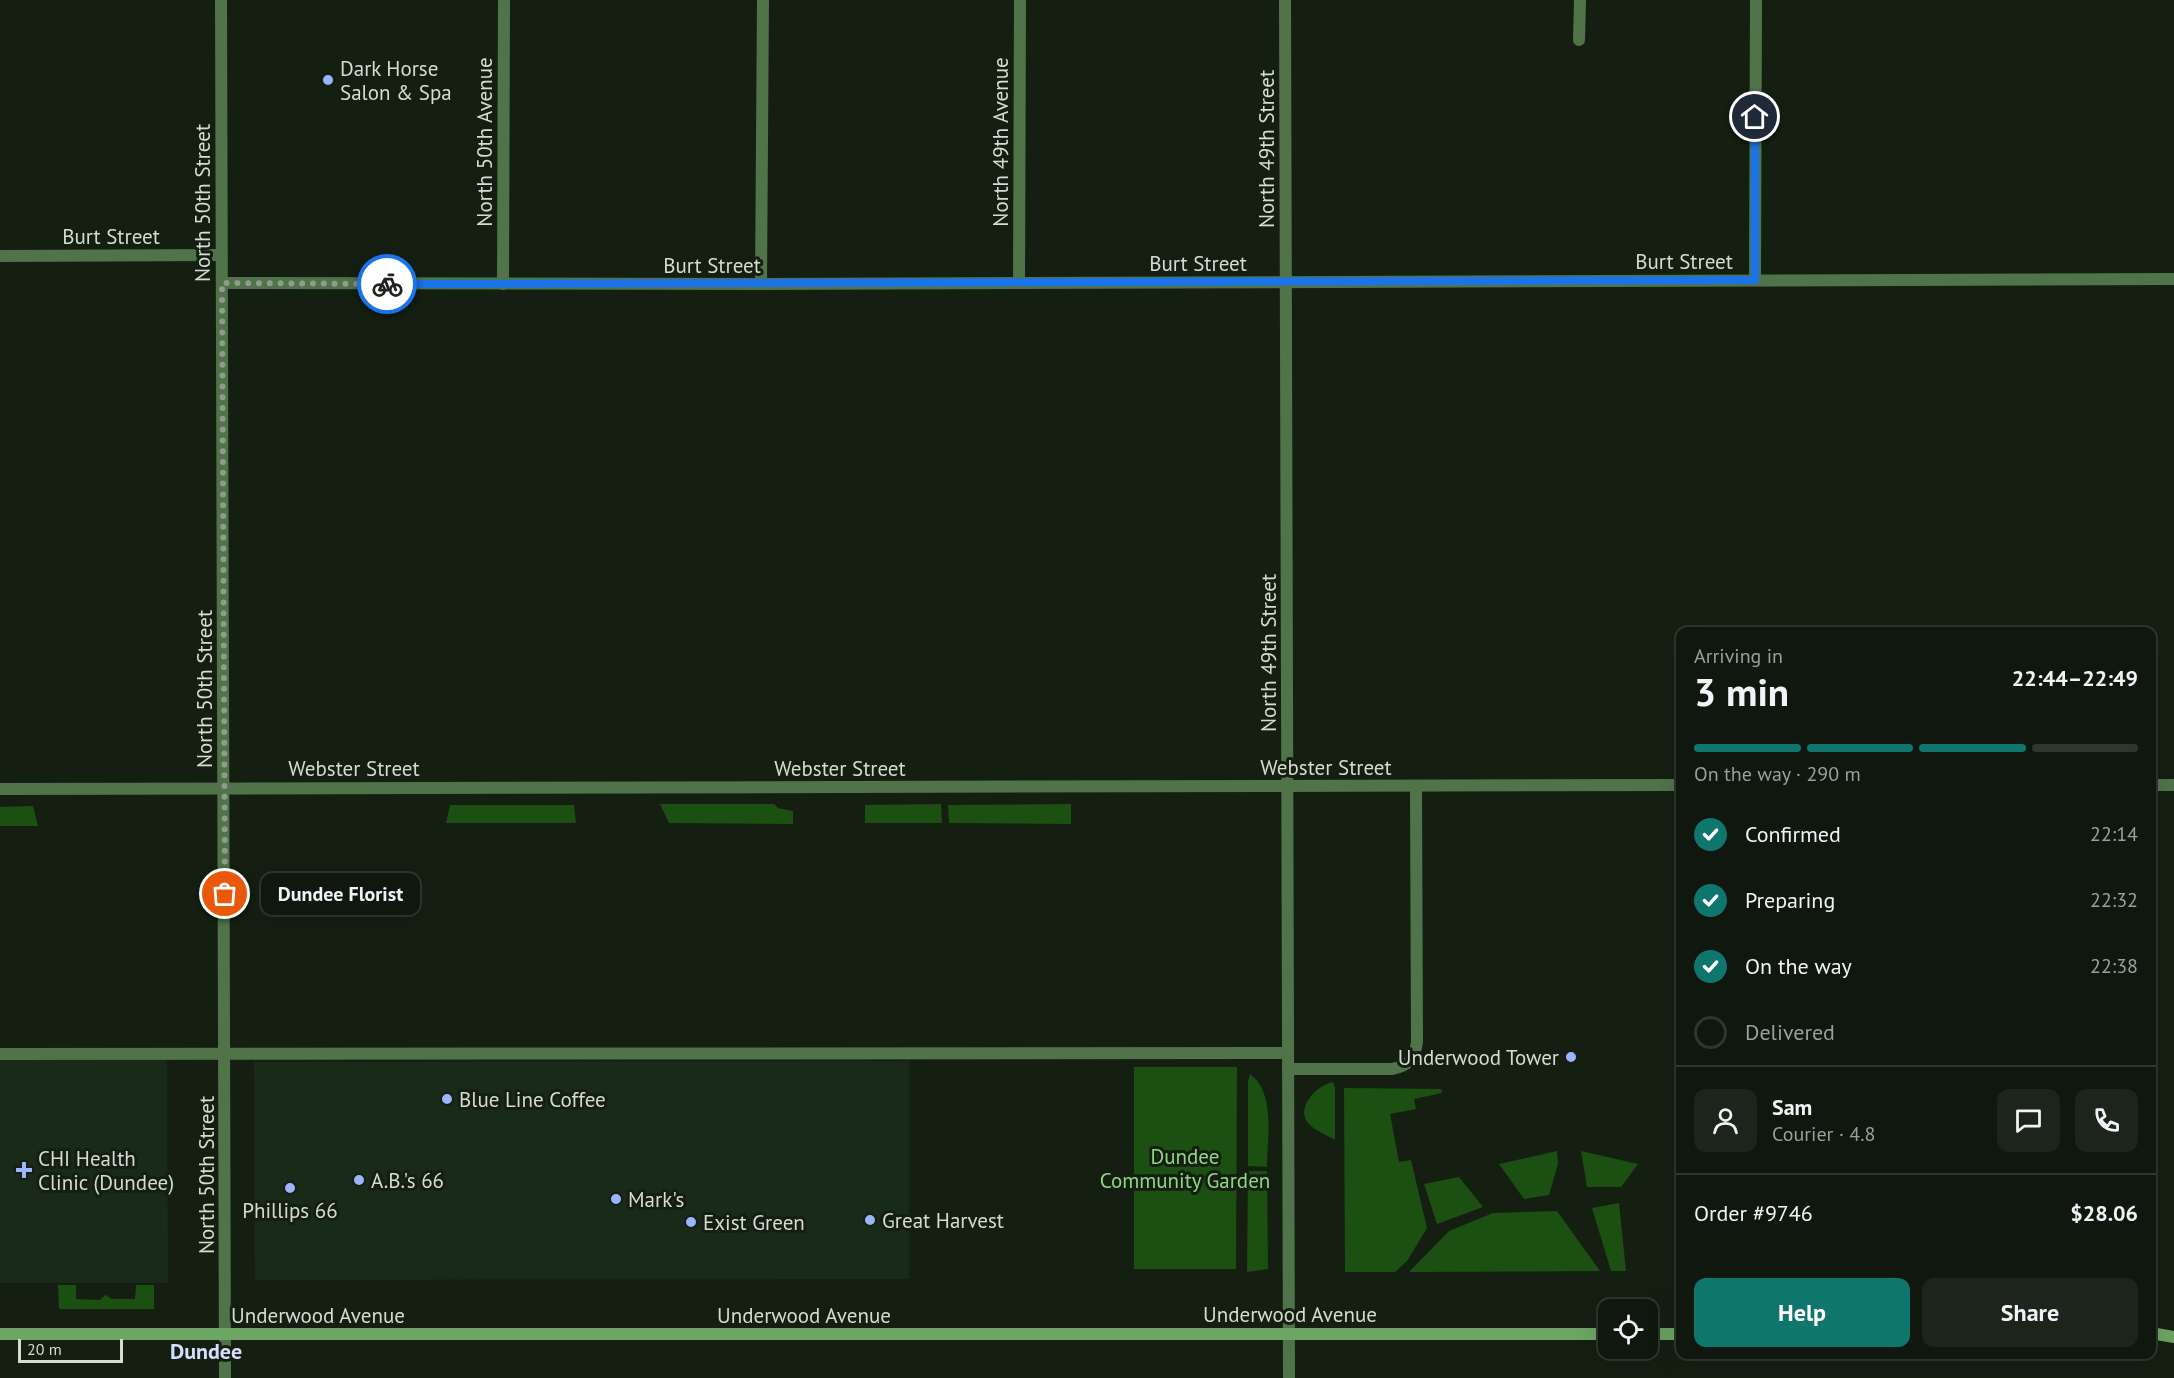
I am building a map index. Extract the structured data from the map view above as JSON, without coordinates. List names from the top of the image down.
{
  "streets": {
    "main road": ["Underwood Avenue"],
    "street": [
      "North 50th Avenue",
      "North 49th Avenue",
      "North 49th Street",
      "North 50th Street",
      "Burt Street",
      "Webster Street"
    ]
  },
  "crossings": [
    ["North 50th Avenue", "Burt Street"],
    ["North 49th Avenue", "Burt Street"],
    ["North 49th Street", "Burt Street"],
    ["North 49th Street", "Webster Street"],
    ["North 49th Street", "Underwood Avenue"],
    ["North 50th Street", "Burt Street"],
    ["North 50th Street", "Webster Street"],
    ["North 50th Street", "Underwood Avenue"]
  ],
  "districts": ["Dundee"],
  "parks": ["Dundee Community Garden"],
  "places": {
    "other": [
      "Dark Horse Salon & Spa",
      "Dundee Florist",
      "Underwood Tower",
      "Blue Line Coffee",
      "A.B.'s 66",
      "Phillips 66",
      "Mark's",
      "Great Harvest",
      "Exist Green"
    ],
    "health": ["CHI Health Clinic (Dundee)"]
  },
  "scale_bar": "20 m",
  "page": {
    "heading": ["3 min", "Arriving in", "22:44–22:49"],
    "panel": [
      "Sam",
      "Courier · 4.8",
      "Order #9746",
      "$28.06"
    ],
    "bar": "On the way · 290 m",
    "list": [
      ["Confirmed", "22:14"],
      ["Preparing", "22:32"],
      ["On the way", "22:38"],
      "Delivered"
    ],
    "bubble": "Dundee Florist",
    "buttons": ["Help", "Share"],
    "scale": "20 m"
  }
}
